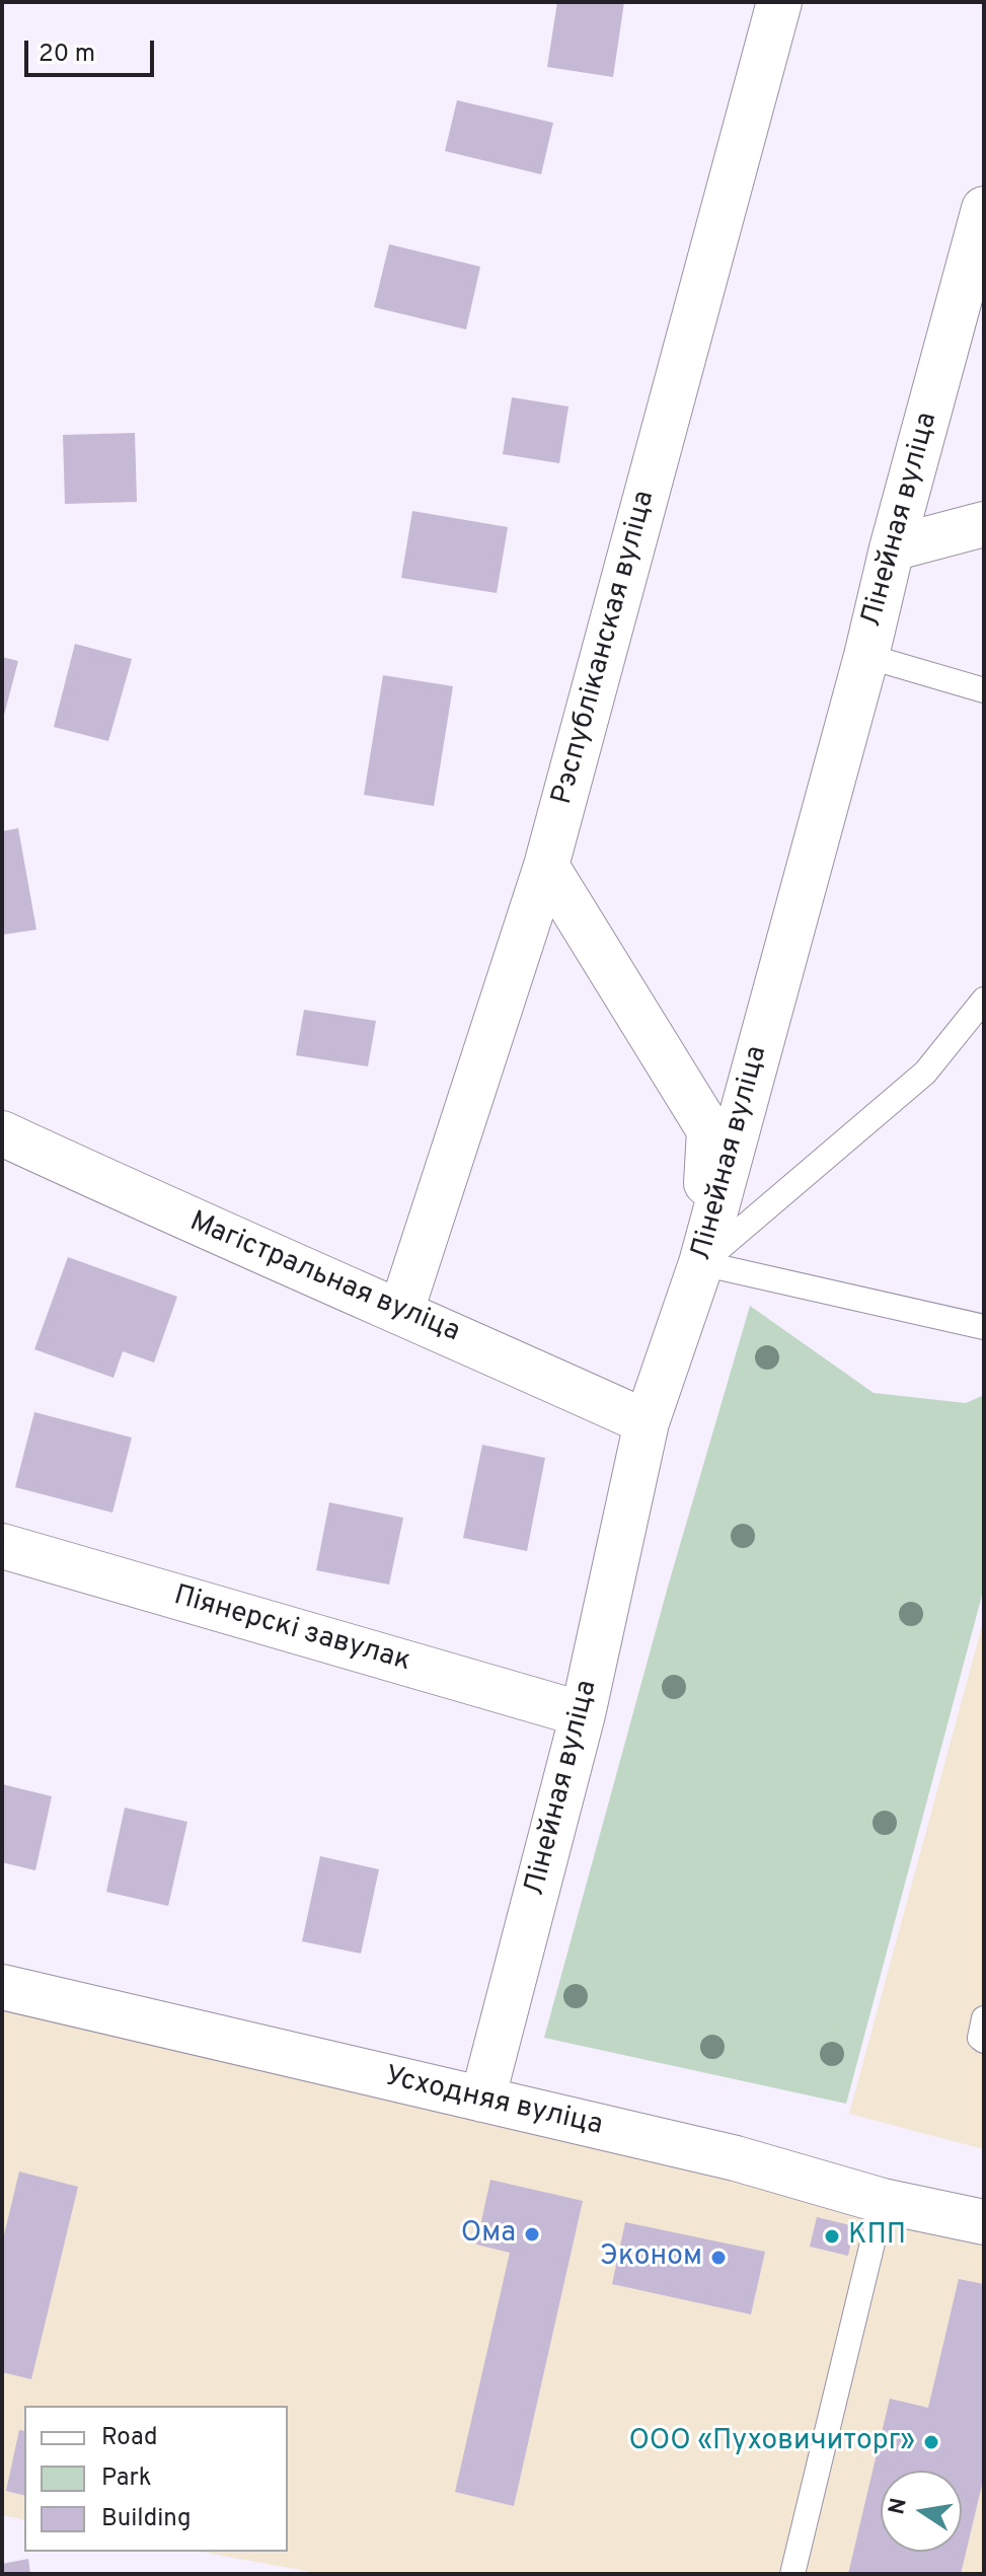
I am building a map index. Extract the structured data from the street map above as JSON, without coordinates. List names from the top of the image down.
{
  "streets": {
    "street": [
      "Лінейная вуліца",
      "Рэспубліканская вуліца",
      "Магістральная вуліца",
      "Піянерскі завулак",
      "Усходняя вуліца"
    ]
  },
  "crossings": [
    ["Лінейная вуліца", "Магістральная вуліца"],
    ["Лінейная вуліца", "Піянерскі завулак"],
    ["Лінейная вуліца", "Усходняя вуліца"],
    ["Рэспубліканская вуліца", "Магістральная вуліца"]
  ],
  "places": [
    "Ома",
    "КПП",
    "Эконом",
    "ООО «Пуховичиторг»"
  ],
  "legend": ["Road", "Park", "Building"],
  "scale_bar": "20 m",
  "north": "left"
}
